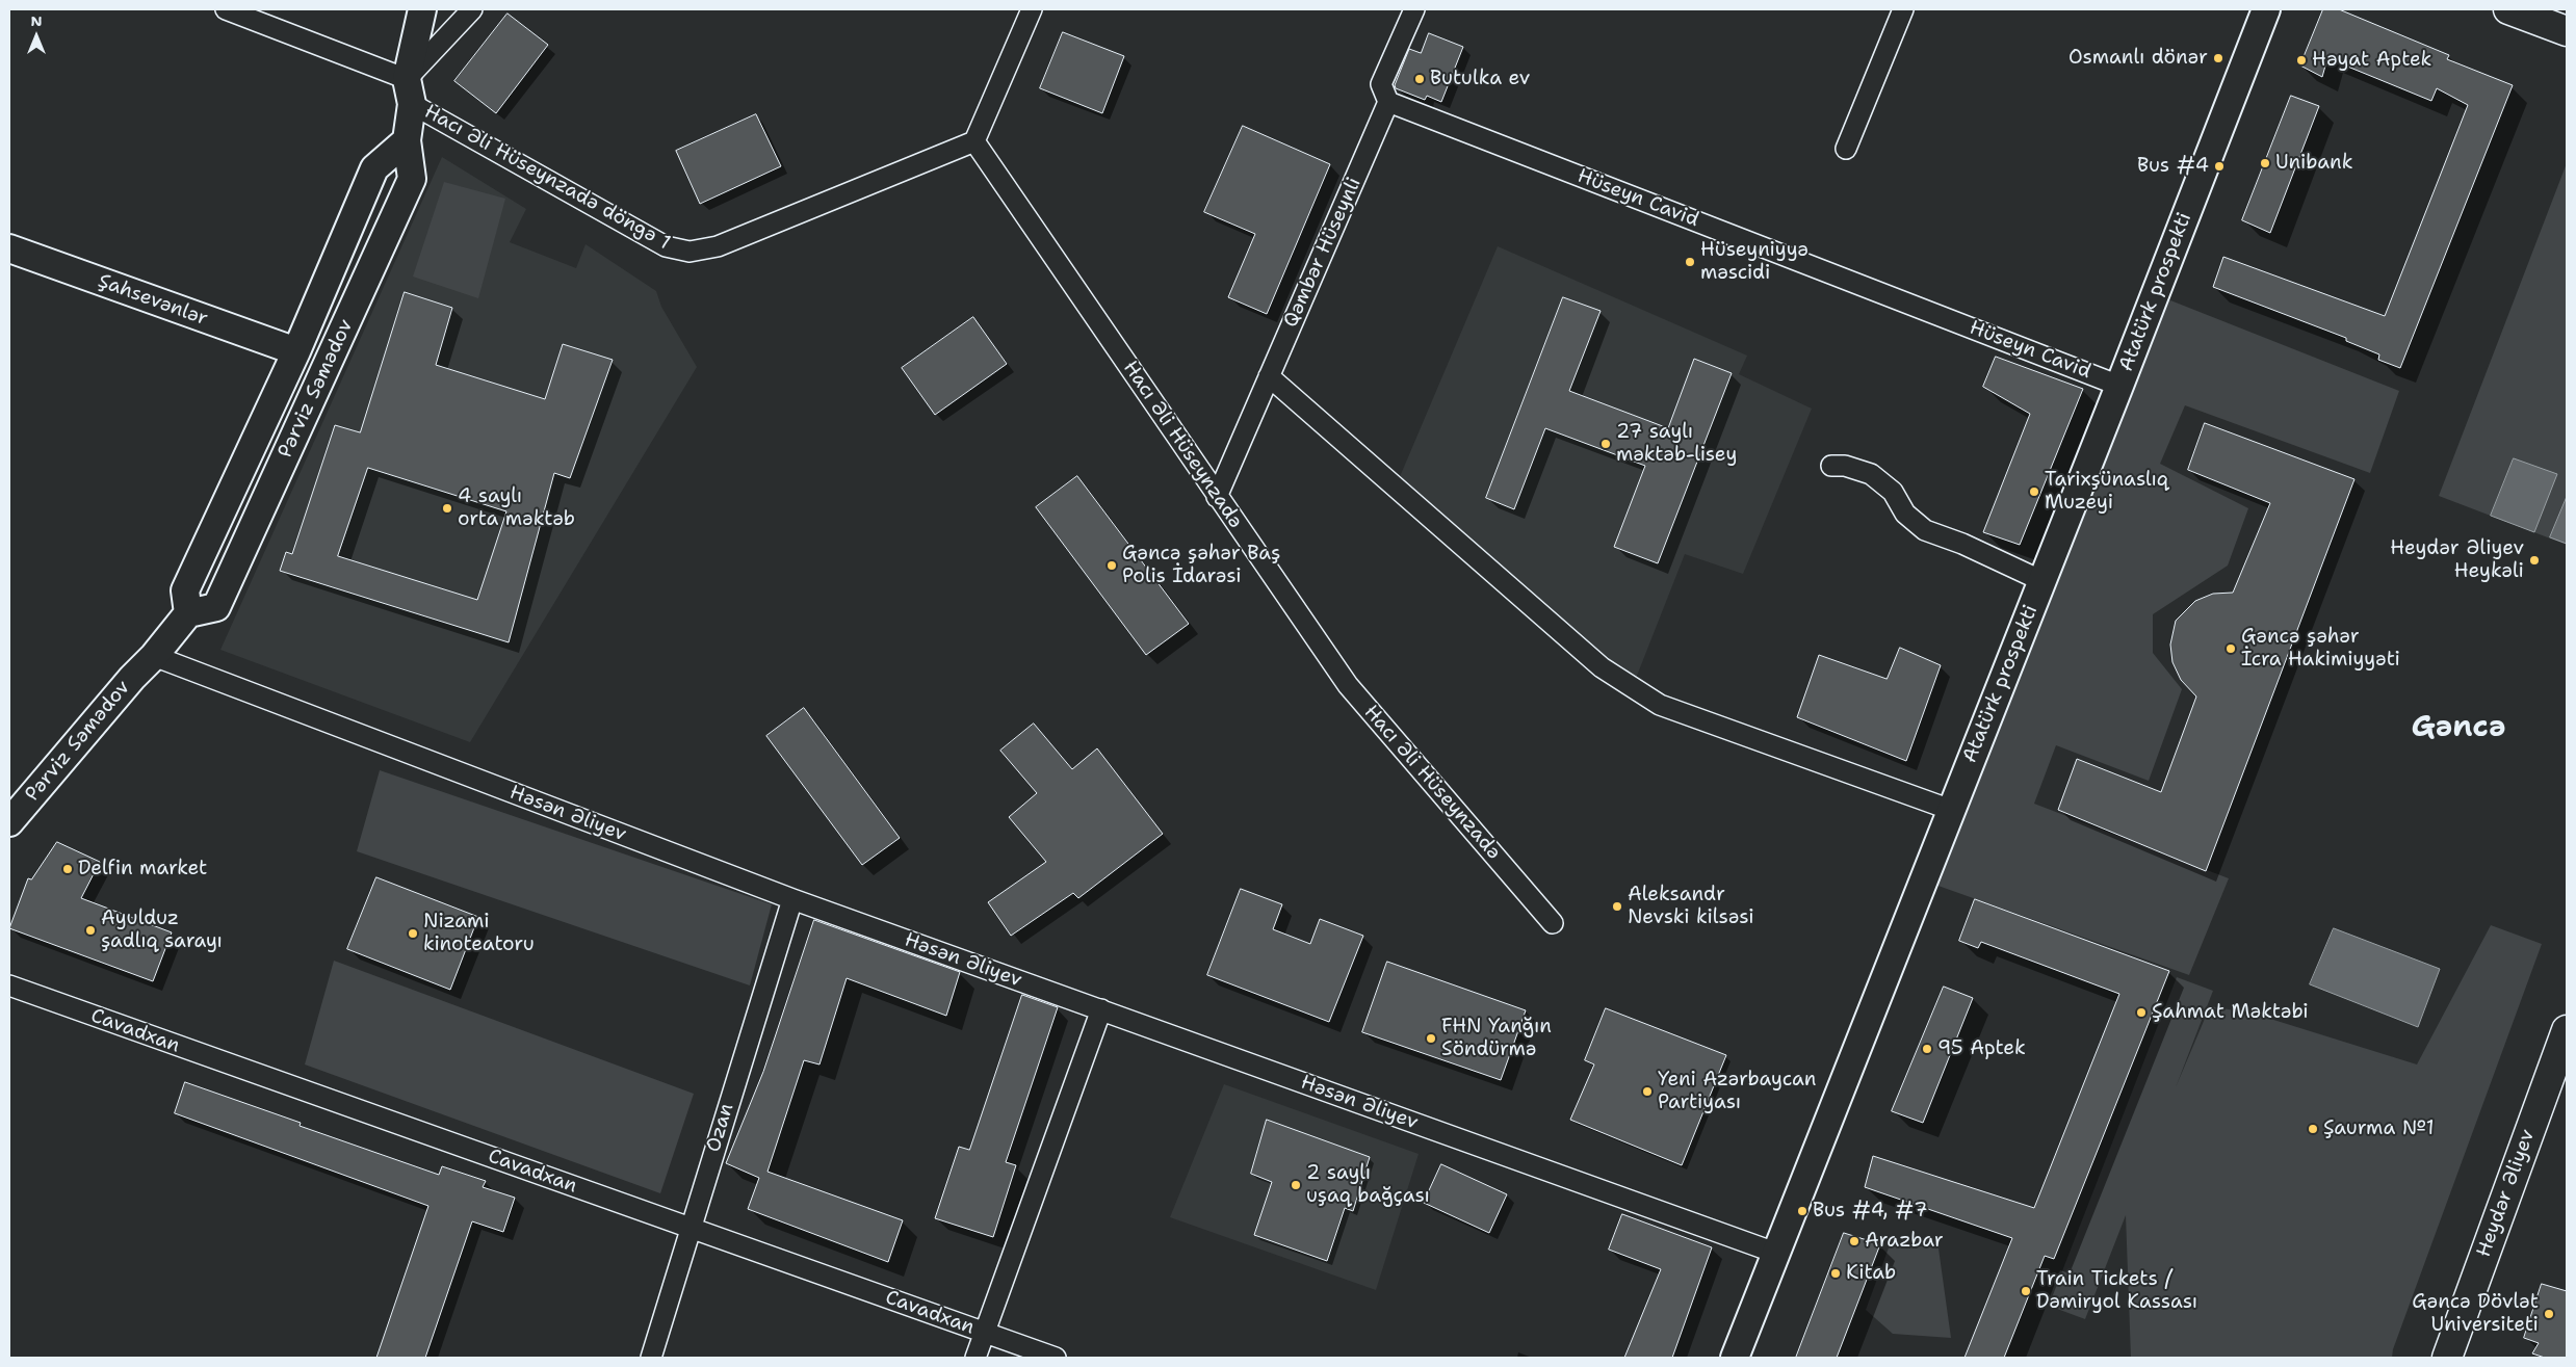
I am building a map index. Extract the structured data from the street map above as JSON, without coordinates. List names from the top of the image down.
{
  "streets": {
    "main road": ["Heydər Əliyev"],
    "street": [
      "Hacı Əli Hüseynzadə döngə 1",
      "Hüseyn Cavid",
      "Qəmbər Hüseynli",
      "Atatürk prospekti",
      "Şahsevənlər",
      "Pərviz Səmədov",
      "Hacı Əli Hüseynzadə",
      "Həsən Əliyev",
      "Cavadxan",
      "Ozan"
    ]
  },
  "crossings": [
    ["Hacı Əli Hüseynzadə döngə 1", "Pərviz Səmədov"],
    ["Hacı Əli Hüseynzadə döngə 1", "Hacı Əli Hüseynzadə"],
    ["Hüseyn Cavid", "Qəmbər Hüseynli"],
    ["Hüseyn Cavid", "Atatürk prospekti"],
    ["Qəmbər Hüseynli", "Hacı Əli Hüseynzadə"],
    ["Atatürk prospekti", "Həsən Əliyev"],
    ["Şahsevənlər", "Pərviz Səmədov"],
    ["Pərviz Səmədov", "Həsən Əliyev"],
    ["Həsən Əliyev", "Ozan"],
    ["Cavadxan", "Ozan"]
  ],
  "districts": ["Gəncə"],
  "places": [
    "Osmanlı dönər",
    "Həyat Aptek",
    "Butulka ev",
    "Unibank",
    "Bus #4",
    "Hüseyniyyə məscidi",
    "27 saylı məktəb-lisey",
    "Tarixşünaslıq Muzeyi",
    "4 saylı orta məktəb",
    "Heydər Əliyev Heykəli",
    "Gəncə şəhər Baş Polis İdarəsi",
    "Gəncə şəhər İcra Hakimiyyəti",
    "Delfin market",
    "Aleksandr Nevski kilsəsi",
    "Ayulduz şadlıq sarayı",
    "Nizami kinoteatoru",
    "Şahmat Məktəbi",
    "FHN Yanğın Söndürmə",
    "95 Aptek",
    "Yeni Azərbaycan Partiyası",
    "Şaurma №1",
    "2 saylı uşaq bağçası",
    "Bus #4, #7",
    "Arazbar",
    "Кitab",
    "Train Tickets / Dəmiryol Kassası",
    "Gəncə Dövlət Universiteti"
  ],
  "north": "top"
}
